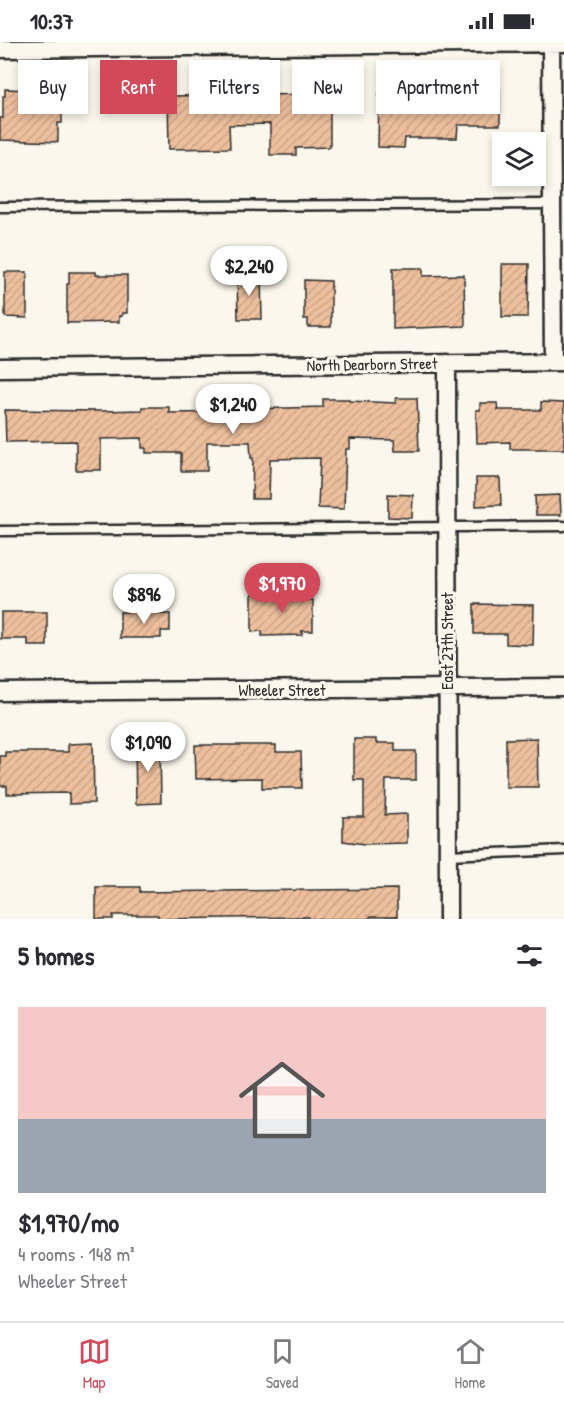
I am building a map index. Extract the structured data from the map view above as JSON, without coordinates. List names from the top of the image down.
{
  "streets": {
    "street": ["North Dearborn Street", "East 27th Street", "Wheeler Street"]
  },
  "crossings": [
    ["North Dearborn Street", "East 27th Street"],
    ["East 27th Street", "Wheeler Street"]
  ],
  "page": {
    "status": "10:37",
    "chip": [
      "Buy",
      "Rent",
      "Filters",
      "New",
      "Apartment"
    ],
    "price": [
      "$2,240",
      "$1,240",
      "$1,970",
      "$896",
      "$1,090"
    ],
    "heading": "5 homes",
    "list": [
      {
        "name": "$1,970/mo",
        "note": "4 rooms · 148 m² · Wheeler Street"
      }
    ],
    "tabs": ["Map", "Saved", "Home"]
  }
}
